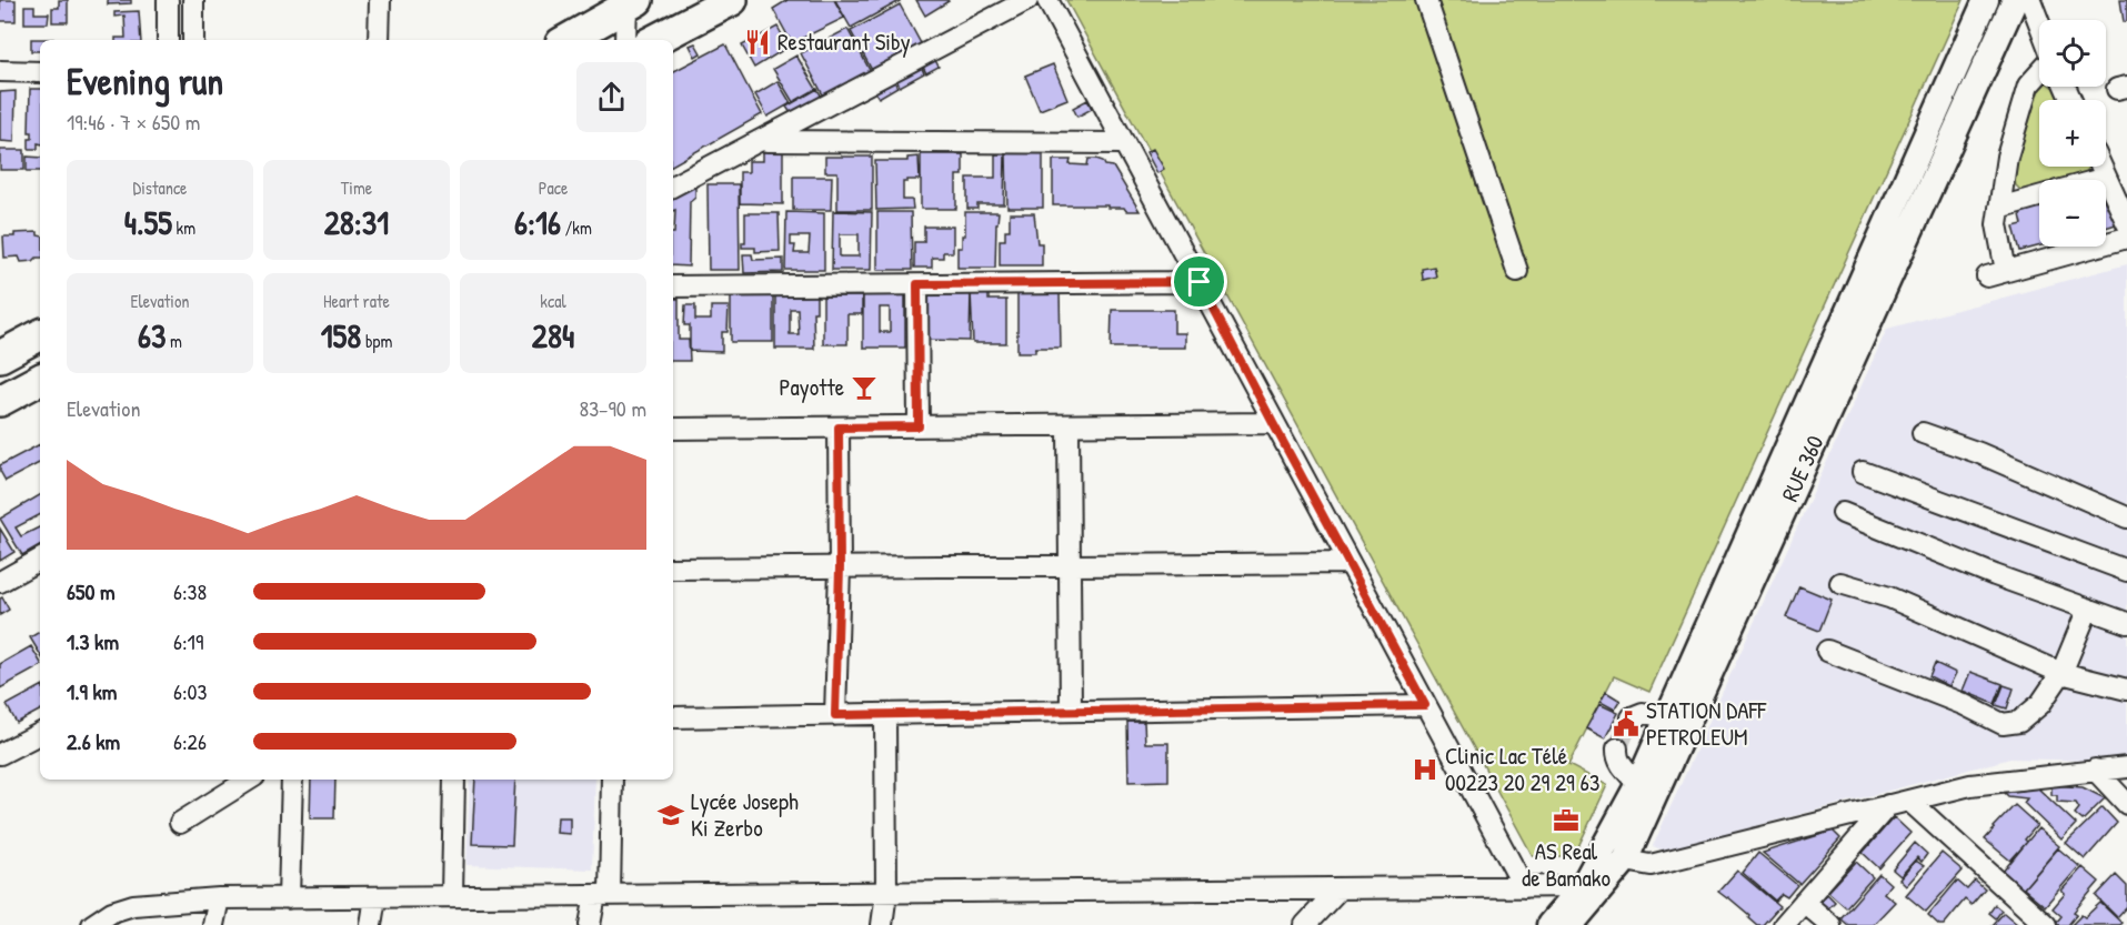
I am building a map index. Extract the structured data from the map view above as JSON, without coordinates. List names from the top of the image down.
{
  "streets": {
    "main road": ["RUE 360"]
  },
  "places": {
    "restaurant": ["Restaurant Siby"],
    "bar": ["Payotte"],
    "public building": ["STATION DAFF PETROLEUM"],
    "hospital": ["Clinic Lac Télé 00223 20 29 29 63"],
    "school or university": ["Lycée Joseph Ki Zerbo"],
    "office": ["AS Real de Bamako"]
  },
  "page": {
    "map_buttons": ["+", "−"],
    "heading": ["Evening run", "19:46 · 7 × 650 m"],
    "stats": [
      ["Distance", "4.55 km"],
      ["Time", "28:31"],
      ["Pace", "6:16 /km"],
      ["Elevation", "63 m"],
      ["Heart rate", "158 bpm"],
      ["kcal", "284"]
    ],
    "chart": ["Elevation", "83–90 m"],
    "list": [
      {
        "name": "650 m",
        "note": "6:38"
      },
      {
        "name": "1.3 km",
        "note": "6:19"
      },
      {
        "name": "1.9 km",
        "note": "6:03"
      },
      {
        "name": "2.6 km",
        "note": "6:26"
      }
    ]
  }
}
